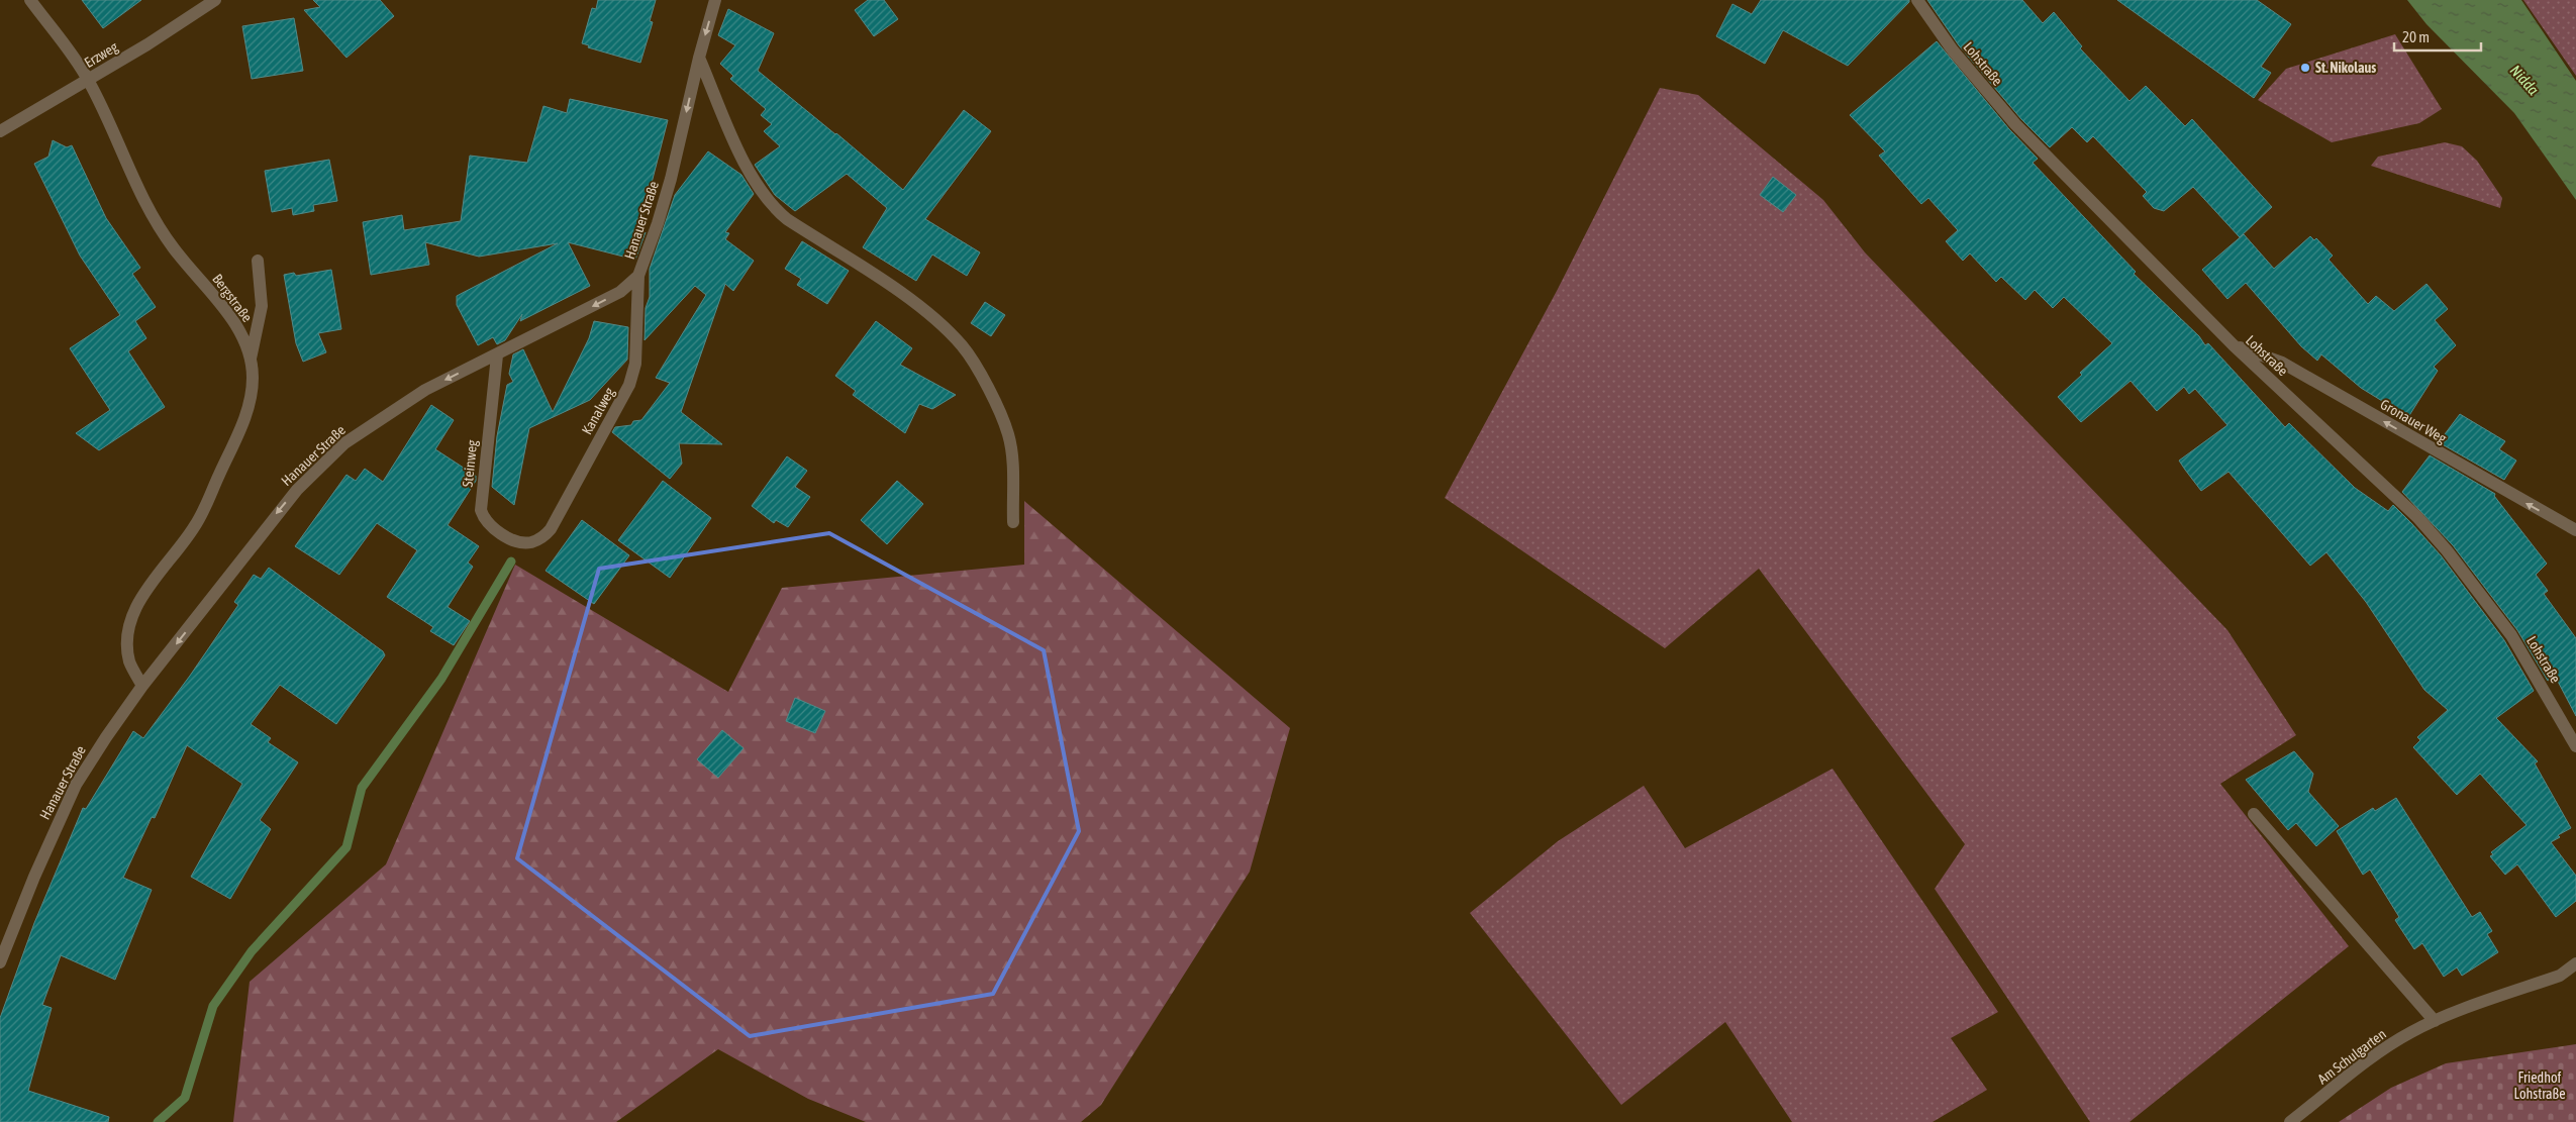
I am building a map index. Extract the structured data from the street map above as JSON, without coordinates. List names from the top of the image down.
{
  "streets": {
    "street": [
      "Erzweg",
      "Lohstraße",
      "Hanauer Straße",
      "Bergstraße",
      "Kanalweg",
      "Gronauer Weg",
      "Steinweg",
      "Am Schulgarten"
    ]
  },
  "crossings": [
    ["Erzweg", "Bergstraße"],
    ["Lohstraße", "Gronauer Weg"],
    ["Hanauer Straße", "Bergstraße"],
    ["Hanauer Straße", "Kanalweg"],
    ["Hanauer Straße", "Steinweg"],
    ["Kanalweg", "Steinweg"]
  ],
  "one_way": ["Hanauer Straße", "Gronauer Weg"],
  "water": ["Nidda"],
  "parks": ["Friedhof Lohstraße"],
  "places": ["St. Nikolaus"],
  "scale_bar": "20 m"
}
